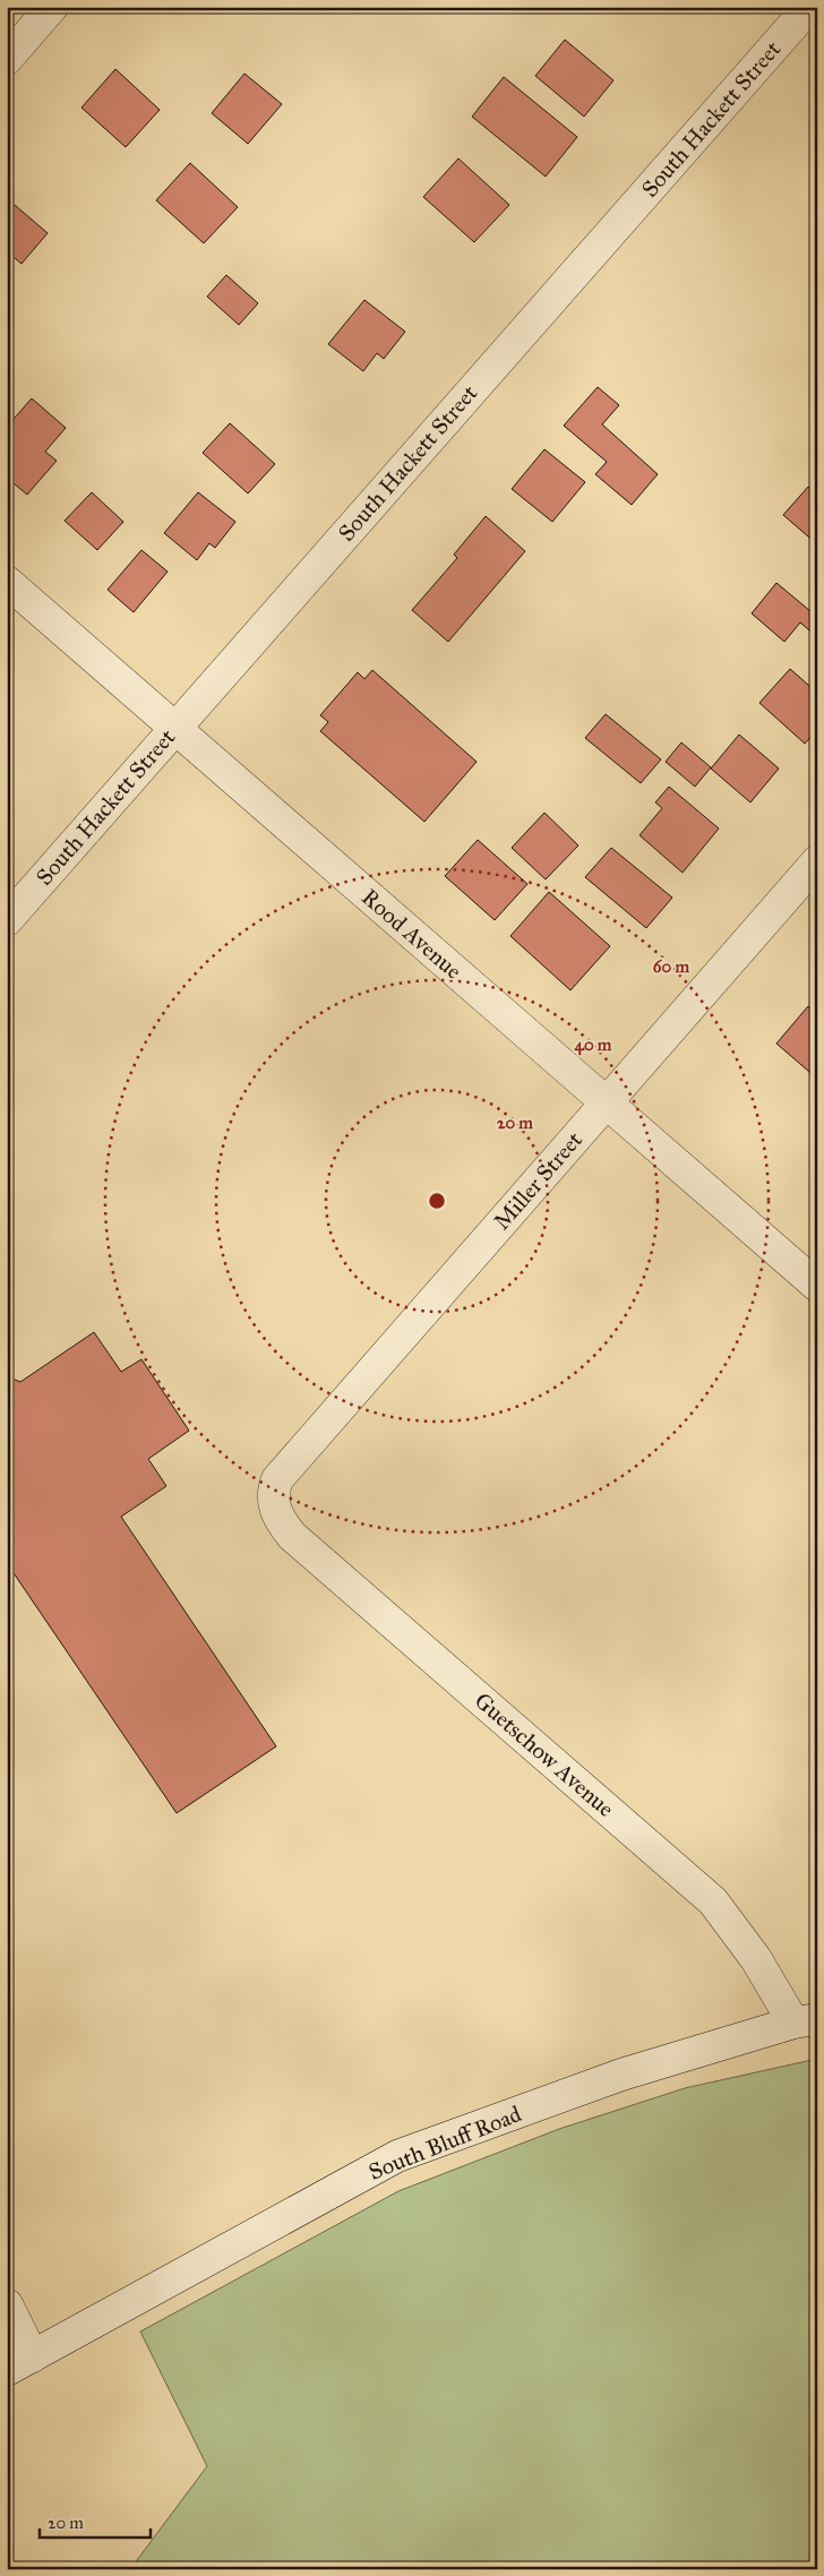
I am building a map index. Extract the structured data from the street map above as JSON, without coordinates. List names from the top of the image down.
{
  "streets": {
    "street": [
      "South Hackett Street",
      "Rood Avenue",
      "Miller Street",
      "Guetschow Avenue",
      "South Bluff Road"
    ]
  },
  "crossings": [
    ["South Hackett Street", "Rood Avenue"],
    ["Rood Avenue", "Miller Street"],
    ["Miller Street", "Guetschow Avenue"],
    ["Guetschow Avenue", "South Bluff Road"]
  ],
  "scale_bar": "20 m",
  "rings": ["60 m", "40 m", "20 m"]
}
